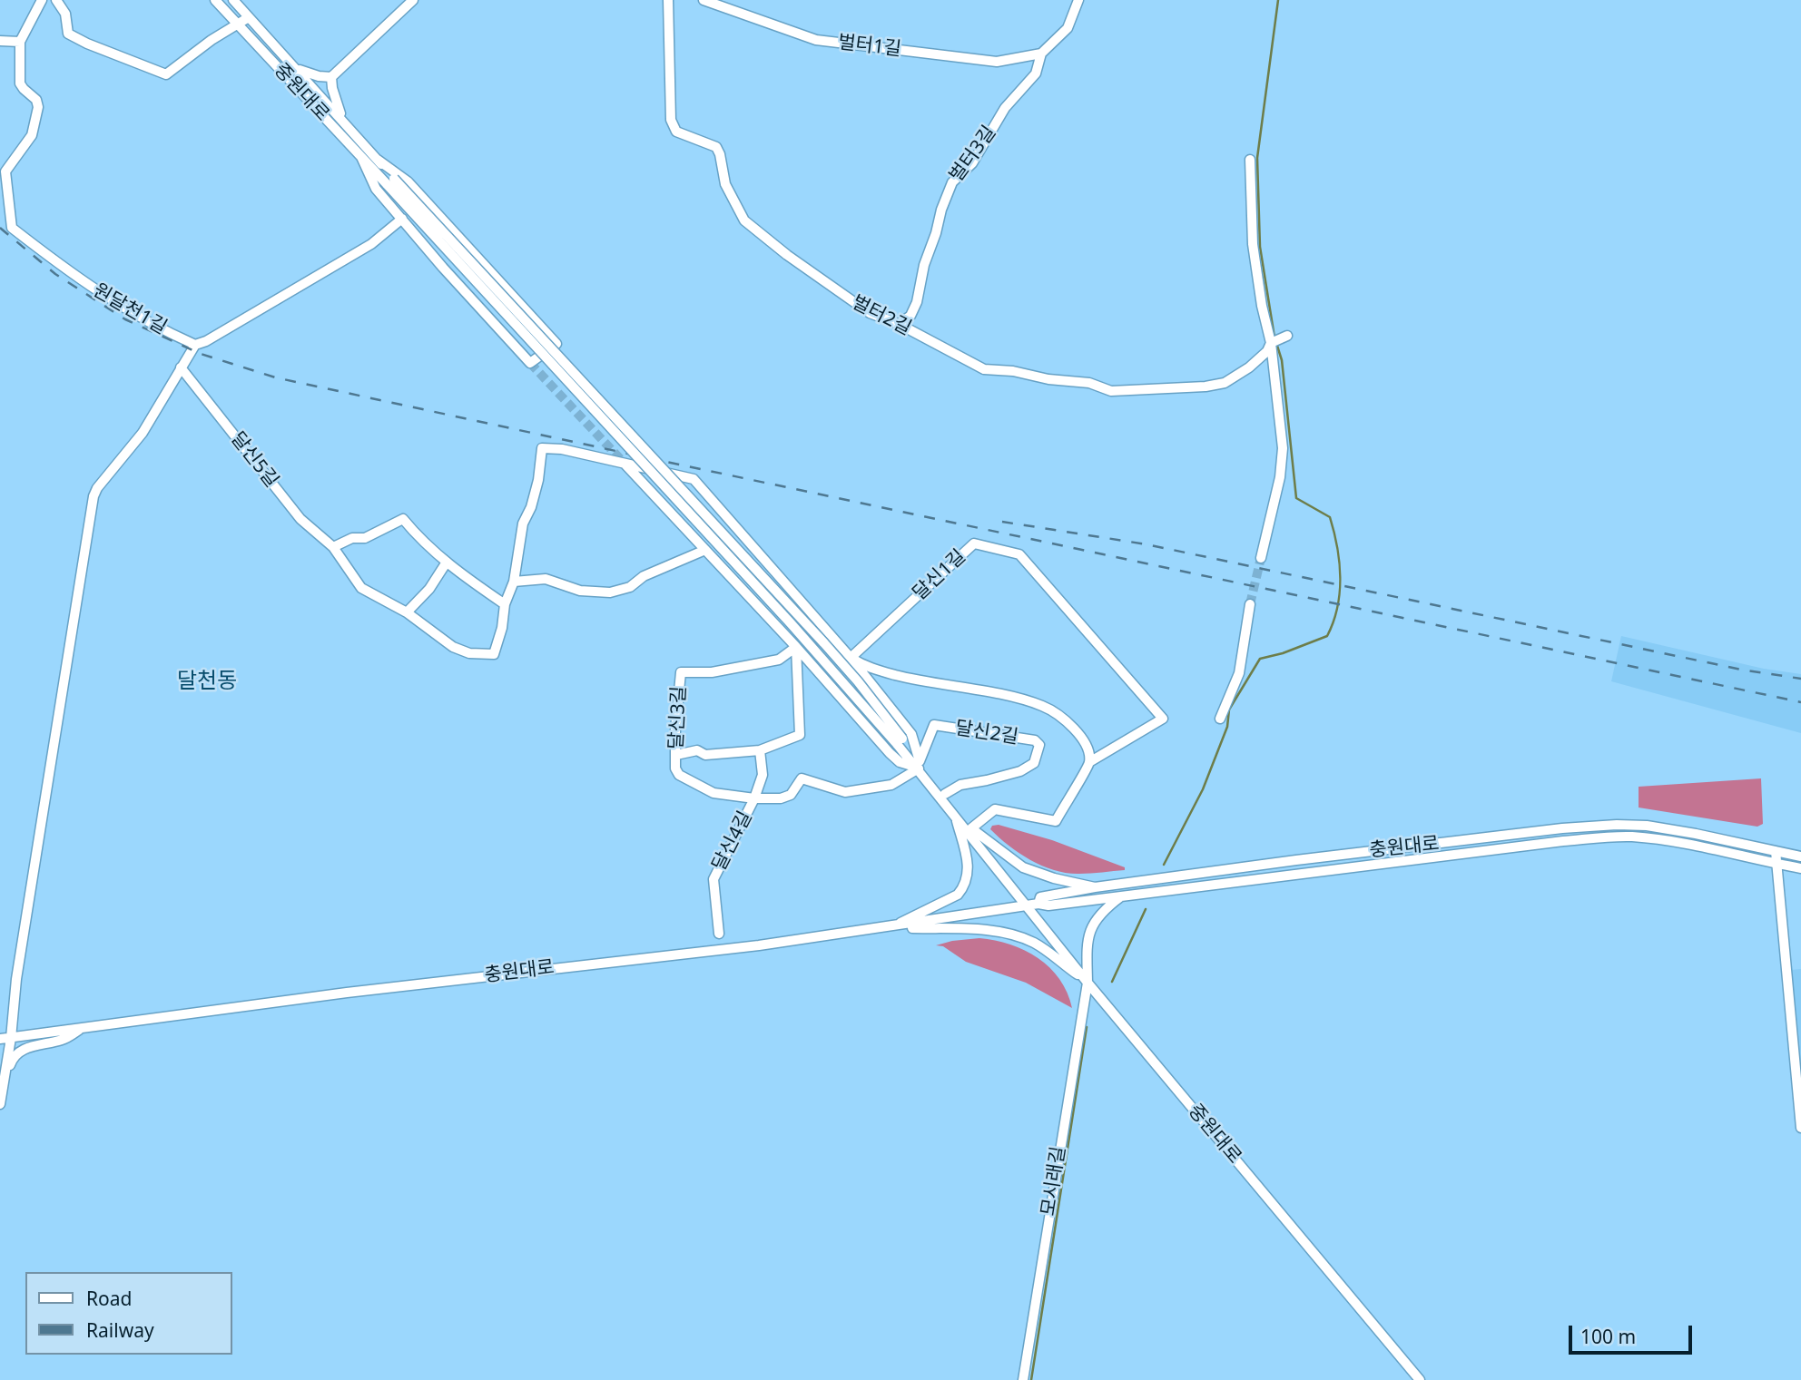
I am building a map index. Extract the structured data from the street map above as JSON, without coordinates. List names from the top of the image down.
{
  "streets": {
    "street": [
      "벌터1길",
      "중원대로",
      "벌터3길",
      "원달천1길",
      "벌터2길",
      "달신5길",
      "달신1길",
      "달신3길",
      "달신2길",
      "달신4길",
      "충원대로",
      "모시래길"
    ]
  },
  "crossings": [
    ["벌터1길", "벌터3길"],
    ["중원대로", "달신1길"],
    ["중원대로", "달신3길"],
    ["중원대로", "달신2길"],
    ["중원대로", "충원대로"],
    ["중원대로", "모시래길"],
    ["벌터3길", "벌터2길"],
    ["달신3길", "달신2길"],
    ["달신3길", "달신4길"],
    ["충원대로", "모시래길"]
  ],
  "districts": ["달천동"],
  "legend": ["Road", "Railway"],
  "scale_bar": "100 m"
}
